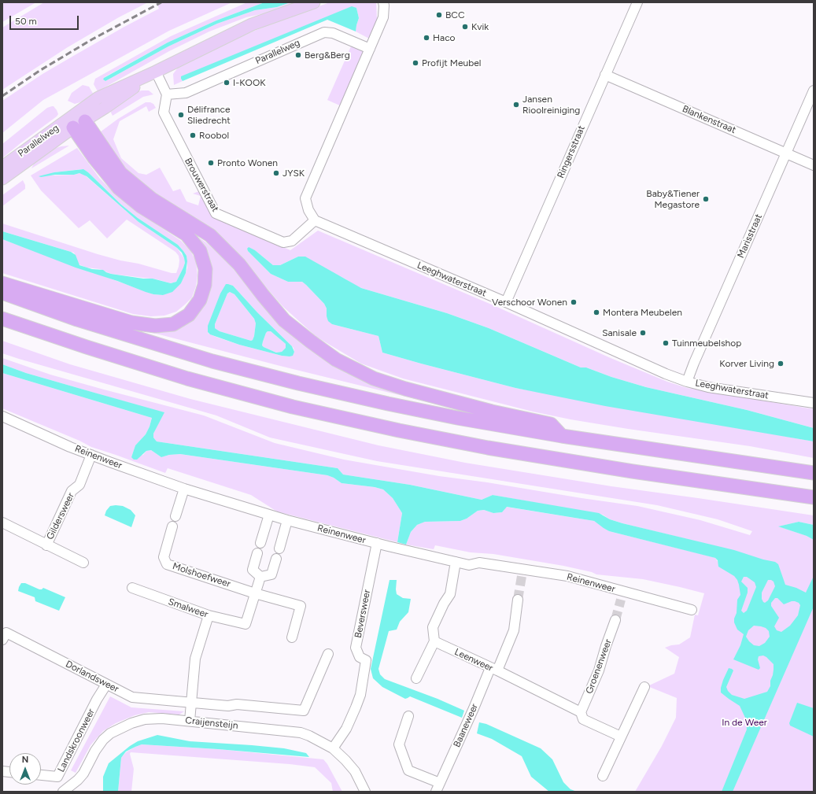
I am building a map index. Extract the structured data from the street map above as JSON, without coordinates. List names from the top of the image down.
{
  "streets": {
    "main road": ["Parallelweg"],
    "street": [
      "Blankenstraat",
      "Ringersstraat",
      "Brouwerstraat",
      "Marisstraat",
      "Leeghwaterstraat",
      "Reinenweer",
      "Gildersweer",
      "Molshoefweer",
      "Smalweer",
      "Beversweer",
      "Leenweer",
      "Groenenweer",
      "Dorlandsweer",
      "Craijensteijn",
      "Baaneweer",
      "Landskroonweer"
    ]
  },
  "crossings": [
    ["Parallelweg", "Brouwerstraat"],
    ["Blankenstraat", "Ringersstraat"],
    ["Blankenstraat", "Marisstraat"],
    ["Ringersstraat", "Leeghwaterstraat"],
    ["Brouwerstraat", "Leeghwaterstraat"],
    ["Marisstraat", "Leeghwaterstraat"],
    ["Reinenweer", "Gildersweer"],
    ["Reinenweer", "Beversweer"],
    ["Molshoefweer", "Smalweer"],
    ["Beversweer", "Craijensteijn"],
    ["Leenweer", "Baaneweer"],
    ["Dorlandsweer", "Landskroonweer"]
  ],
  "parks": ["In de Weer"],
  "places": [
    "BCC",
    "Kvik",
    "Haco",
    "Berg&Berg",
    "Profijt Meubel",
    "I-KOOK",
    "Jansen Rioolreiniging",
    "Délifrance Sliedrecht",
    "Roobol",
    "Pronto Wonen",
    "JYSK",
    "Baby&Tiener Megastore",
    "Verschoor Wonen",
    "Montera Meubelen",
    "Sanisale",
    "Tuinmeubelshop",
    "Korver Living"
  ],
  "scale_bar": "50 m",
  "north": "top"
}
